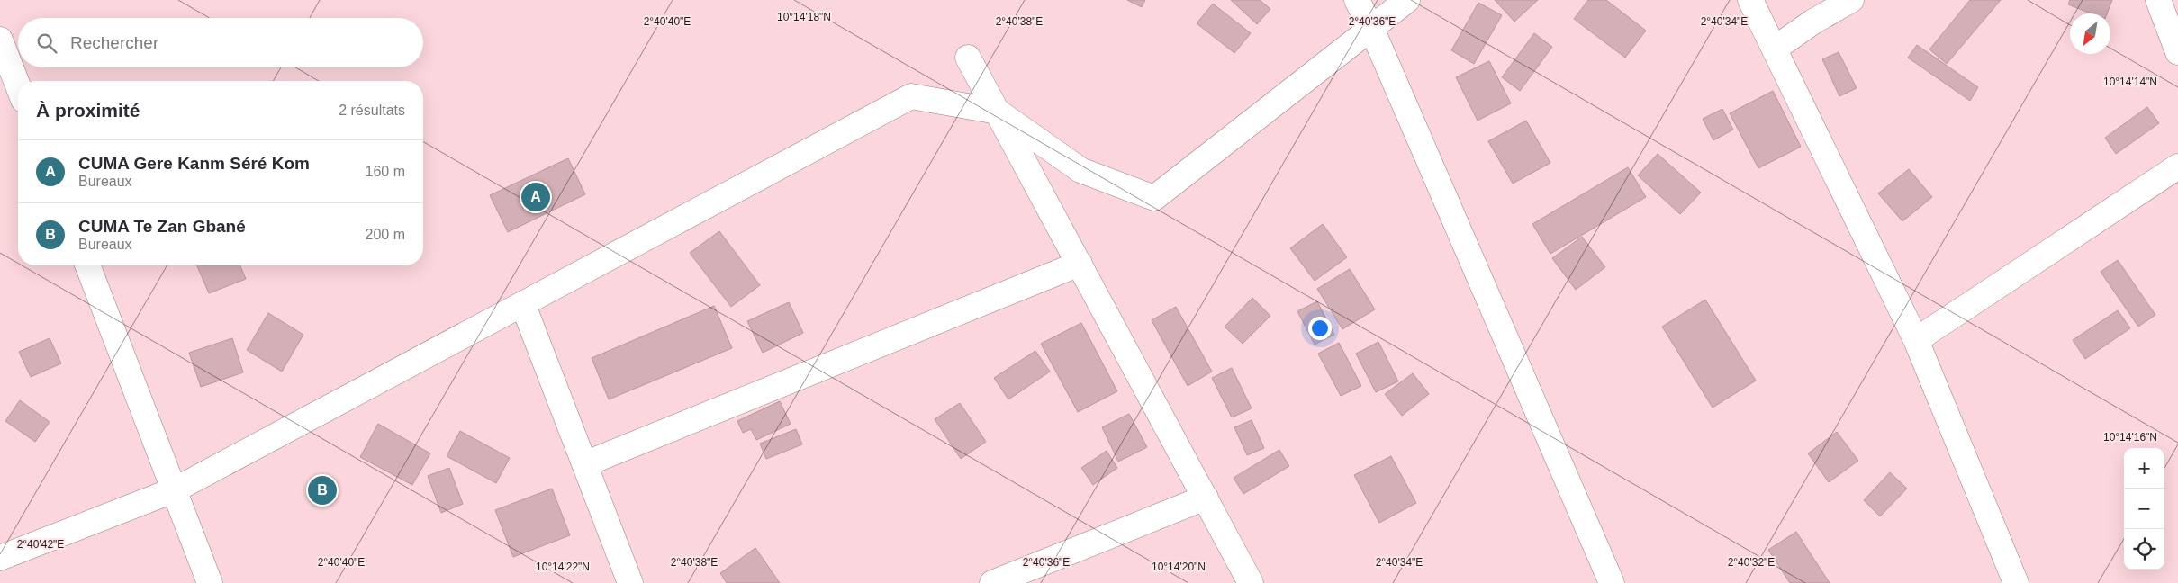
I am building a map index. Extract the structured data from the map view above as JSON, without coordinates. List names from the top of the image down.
{
  "north": "bottom left",
  "page": {
    "search": "Rechercher",
    "heading": ["À proximité", "2 résultats"],
    "list": [
      {
        "mark": "A",
        "name": "CUMA Gere Kanm Séré Kom",
        "note": "Bureaux",
        "value": "160 m"
      },
      {
        "mark": "B",
        "name": "CUMA Te Zan Gbané",
        "note": "Bureaux",
        "value": "200 m"
      }
    ],
    "pins": ["A", "B"],
    "map_buttons": ["+", "−"]
  },
  "coordinates": [
    "10°14'18\"N",
    "2°40'34\"E",
    "2°40'40\"E",
    "2°40'38\"E",
    "2°40'36\"E",
    "10°14'14\"N",
    "10°14'16\"N",
    "2°40'42\"E",
    "2°40'32\"E",
    "10°14'22\"N",
    "10°14'20\"N"
  ]
}
